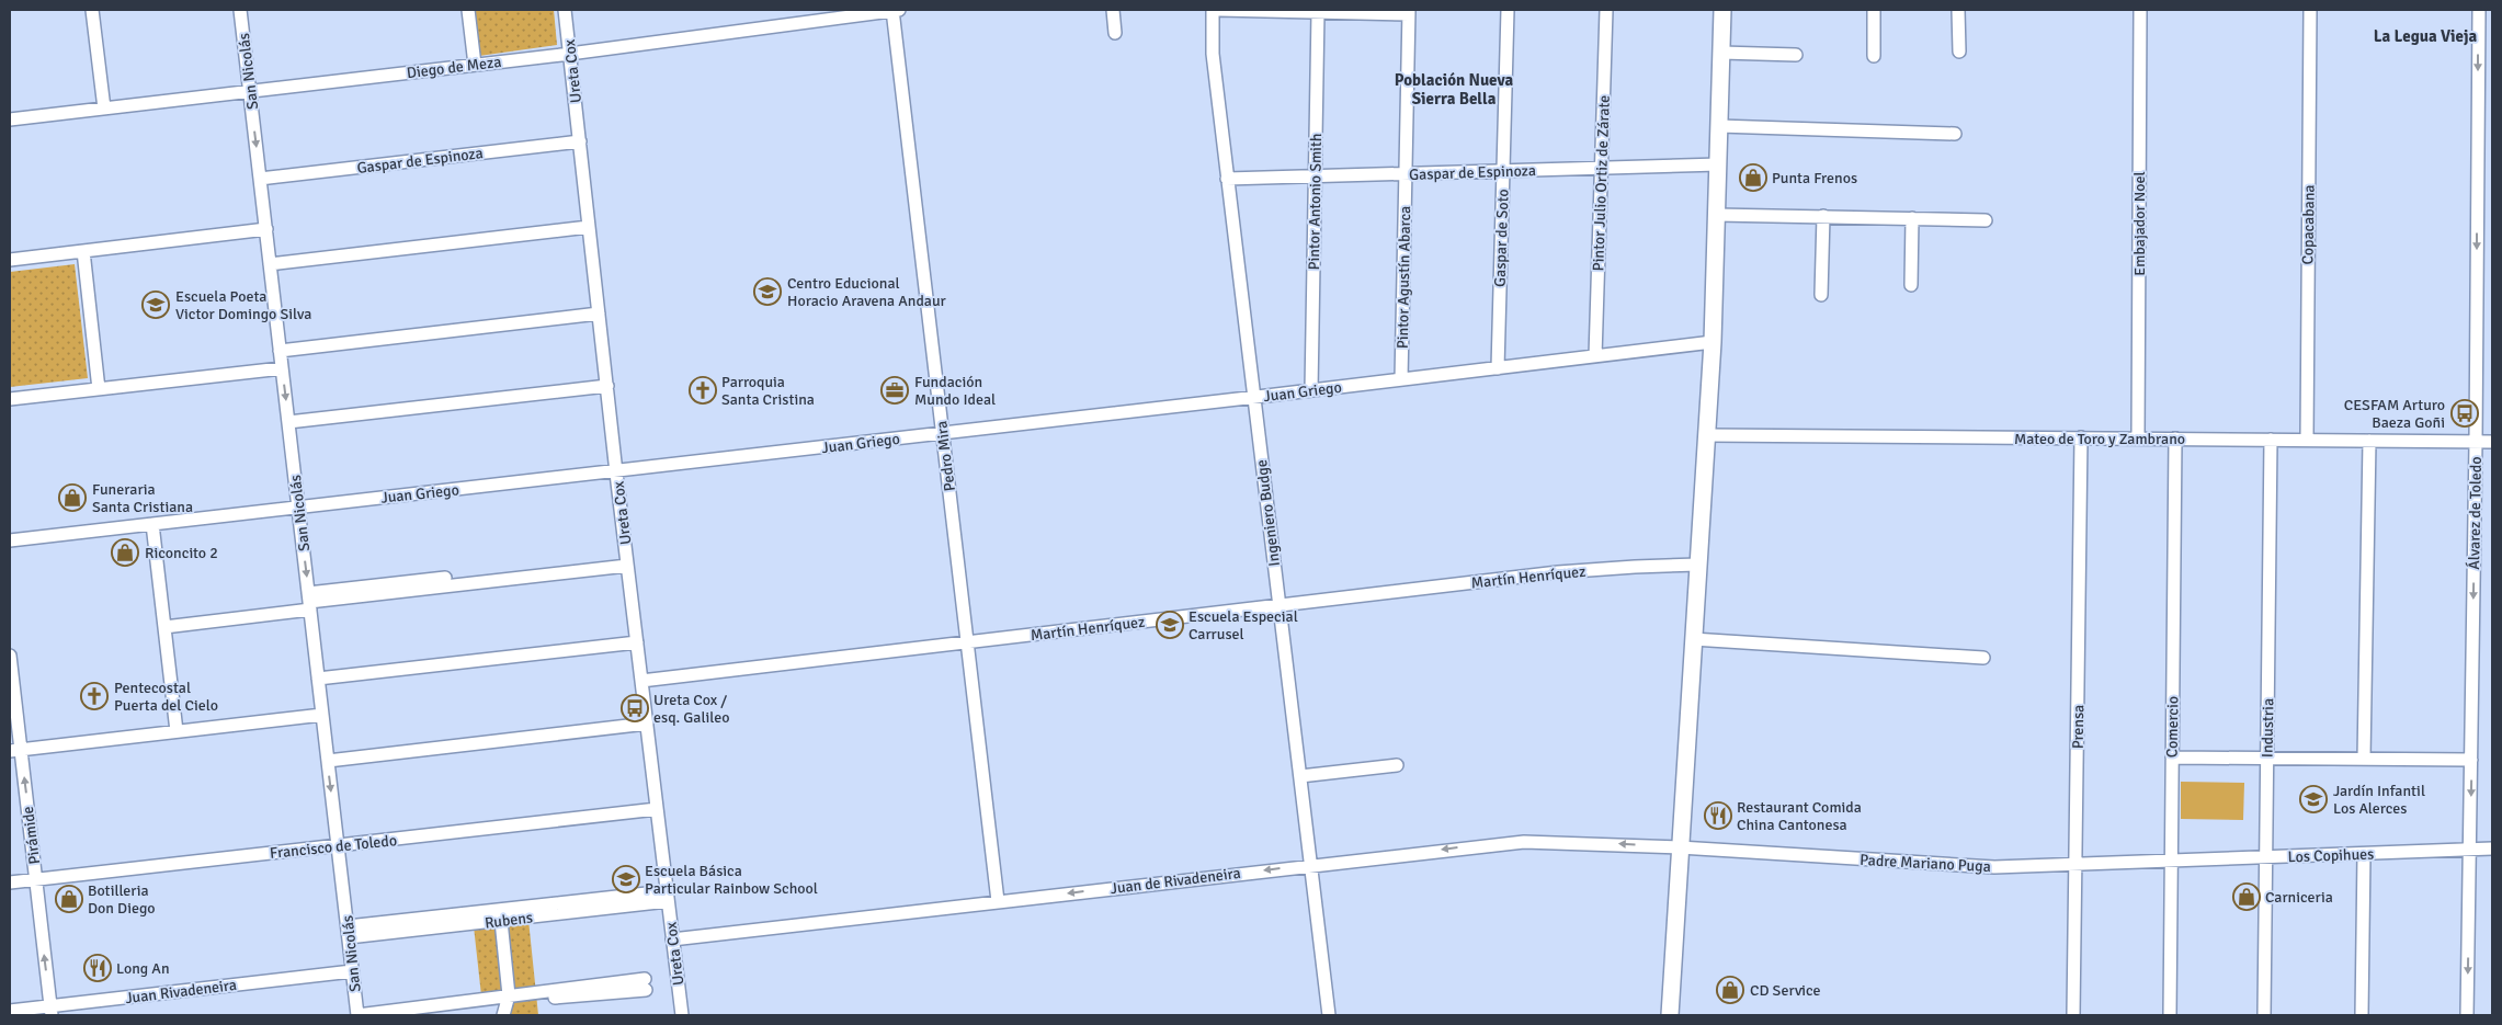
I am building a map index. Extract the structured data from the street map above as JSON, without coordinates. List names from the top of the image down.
{
  "streets": {
    "street": [
      "Diego de Meza",
      "San Nicolás",
      "Ureta Cox",
      "Gaspar de Espinoza",
      "Pintor Julio Ortiz de Zárate",
      "Pintor Antonio Smith",
      "Embajador Noel",
      "Copacabana",
      "Gaspar de Soto",
      "Pintor Agustín Abarca",
      "Juan Griego",
      "Mateo de Toro y Zambrano",
      "Pedro Mira",
      "Ingeniero Budge",
      "Álvarez de Toledo",
      "Martín Henríquez",
      "Prensa",
      "Comercio",
      "Industria",
      "Pirámide",
      "Francisco de Toledo",
      "Los Copihues",
      "Padre Mariano Puga",
      "Juan de Rivadeneira",
      "Rubens",
      "Juan Rivadeneira"
    ]
  },
  "crossings": [
    ["Diego de Meza", "San Nicolás"],
    ["Diego de Meza", "Ureta Cox"],
    ["Diego de Meza", "Pedro Mira"],
    ["San Nicolás", "Gaspar de Espinoza"],
    ["San Nicolás", "Juan Griego"],
    ["San Nicolás", "Francisco de Toledo"],
    ["San Nicolás", "Rubens"],
    ["San Nicolás", "Juan Rivadeneira"],
    ["Ureta Cox", "Gaspar de Espinoza"],
    ["Ureta Cox", "Juan Griego"],
    ["Ureta Cox", "Martín Henríquez"],
    ["Ureta Cox", "Francisco de Toledo"],
    ["Ureta Cox", "Juan de Rivadeneira"],
    ["Ureta Cox", "Rubens"],
    ["Gaspar de Espinoza", "Pintor Julio Ortiz de Zárate"],
    ["Gaspar de Espinoza", "Pintor Antonio Smith"],
    ["Gaspar de Espinoza", "Gaspar de Soto"],
    ["Gaspar de Espinoza", "Pintor Agustín Abarca"],
    ["Gaspar de Espinoza", "Ingeniero Budge"],
    ["Pintor Julio Ortiz de Zárate", "Juan Griego"],
    ["Pintor Antonio Smith", "Juan Griego"],
    ["Embajador Noel", "Mateo de Toro y Zambrano"],
    ["Copacabana", "Mateo de Toro y Zambrano"],
    ["Gaspar de Soto", "Juan Griego"],
    ["Pintor Agustín Abarca", "Juan Griego"],
    ["Juan Griego", "Pedro Mira"],
    ["Juan Griego", "Ingeniero Budge"],
    ["Mateo de Toro y Zambrano", "Álvarez de Toledo"],
    ["Mateo de Toro y Zambrano", "Prensa"],
    ["Mateo de Toro y Zambrano", "Comercio"],
    ["Mateo de Toro y Zambrano", "Industria"],
    ["Pedro Mira", "Martín Henríquez"],
    ["Pedro Mira", "Juan de Rivadeneira"],
    ["Ingeniero Budge", "Martín Henríquez"],
    ["Ingeniero Budge", "Juan de Rivadeneira"],
    ["Álvarez de Toledo", "Los Copihues"],
    ["Prensa", "Padre Mariano Puga"],
    ["Comercio", "Los Copihues"],
    ["Comercio", "Padre Mariano Puga"],
    ["Industria", "Los Copihues"],
    ["Pirámide", "Francisco de Toledo"],
    ["Pirámide", "Juan Rivadeneira"],
    ["Los Copihues", "Padre Mariano Puga"],
    ["Padre Mariano Puga", "Juan de Rivadeneira"]
  ],
  "one_way": ["Pirámide", "Juan de Rivadeneira"],
  "districts": ["La Legua Vieja", "Población Nueva Sierra Bella"],
  "places": {
    "shop": [
      "Punta Frenos",
      "Funeraria Santa Cristiana",
      "Riconcito 2",
      "Carniceria",
      "Botilleria Don Diego",
      "CD Service"
    ],
    "school or university": [
      "Centro Educional Horacio Aravena Andaur",
      "Escuela Poeta Victor Domingo Silva",
      "Escuela Especial Carrusel",
      "Jardín Infantil Los Alerces",
      "Escuela Básica Particular Rainbow School"
    ],
    "church": ["Parroquia Santa Cristina", "Pentecostal Puerta del Cielo"],
    "office": ["Fundación Mundo Ideal"],
    "bus stop": ["CESFAM Arturo Baeza Goñi", "Ureta Cox / esq. Galileo"],
    "restaurant": ["Restaurant Comida China Cantonesa", "Long An"]
  }
}
